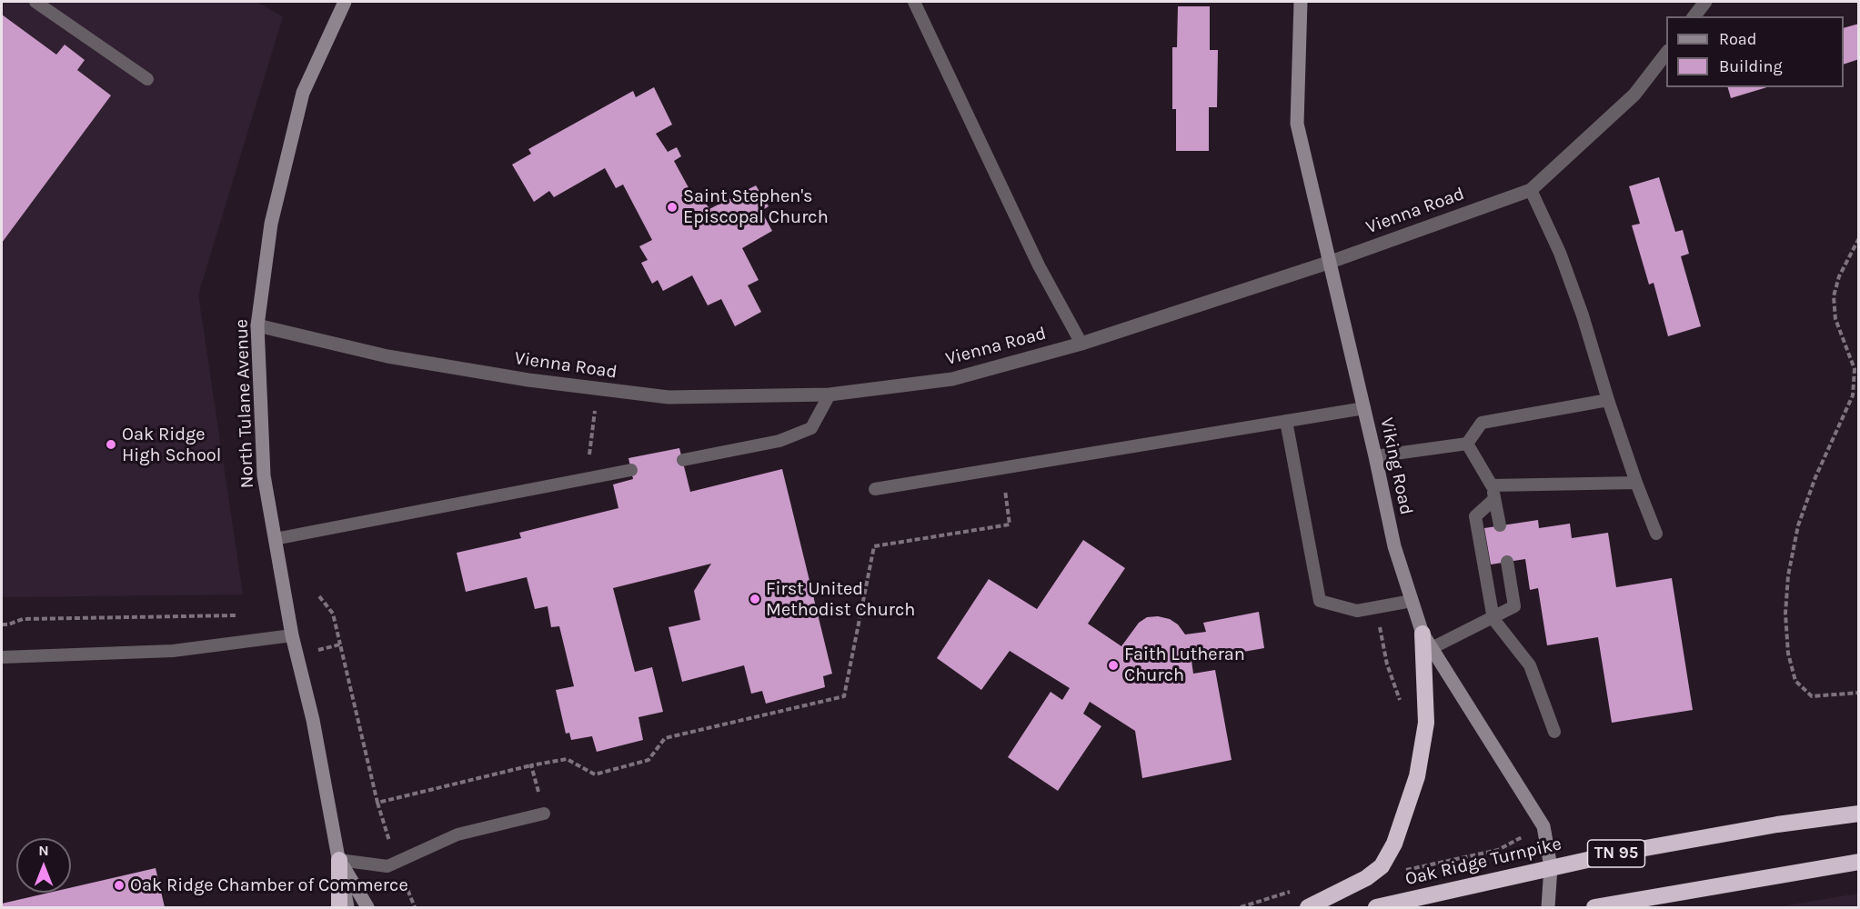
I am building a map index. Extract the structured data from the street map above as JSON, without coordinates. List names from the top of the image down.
{
  "streets": {
    "highway": ["TN 95", "Oak Ridge Turnpike"],
    "street": ["Vienna Road", "North Tulane Avenue", "Viking Road"]
  },
  "crossings": [
    ["Vienna Road", "North Tulane Avenue"],
    ["Vienna Road", "Viking Road"],
    ["Viking Road", "Oak Ridge Turnpike"]
  ],
  "places": [
    "Saint Stephen's Episcopal Church",
    "Oak Ridge High School",
    "First United Methodist Church",
    "Faith Lutheran Church",
    "Oak Ridge Chamber of Commerce"
  ],
  "legend": ["Road", "Building"],
  "north": "top"
}
